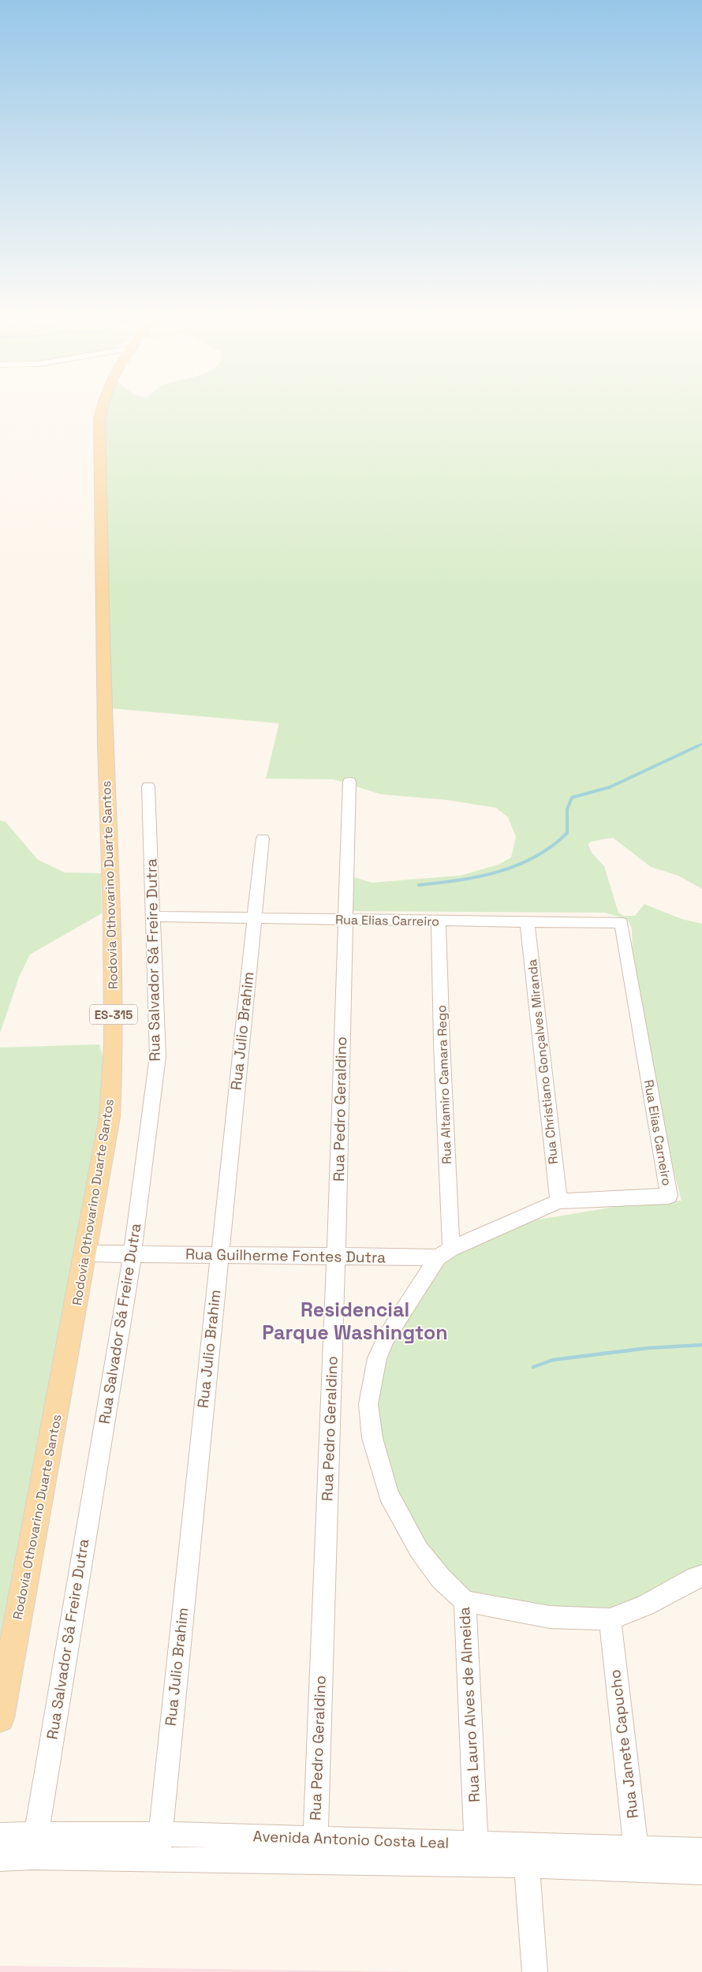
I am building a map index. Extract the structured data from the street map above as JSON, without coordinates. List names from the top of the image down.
{
  "streets": {
    "main road": ["Rodovia Othovarino Duarte Santos", "ES-315"],
    "street": [
      "Rua Elias Carreiro",
      "Rua Salvador Sá Freire Dutra",
      "Rua Julio Brahim",
      "Rua Christiano Gonçalves Miranda",
      "Rua Altamiro Camara Rego",
      "Rua Pedro Geraldino",
      "Rua Elias Carneiro",
      "Rua Guilherme Fontes Dutra",
      "Rua Lauro Alves de Almeida",
      "Rua Janete Capucho",
      "Avenida Antonio Costa Leal"
    ]
  },
  "crossings": [
    ["Rua Elias Carreiro", "Rua Salvador Sá Freire Dutra"],
    ["Rua Elias Carreiro", "Rua Julio Brahim"],
    ["Rua Elias Carreiro", "Rua Christiano Gonçalves Miranda"],
    ["Rua Elias Carreiro", "Rua Altamiro Camara Rego"],
    ["Rua Elias Carreiro", "Rua Pedro Geraldino"],
    ["Rua Elias Carreiro", "Rua Elias Carneiro"],
    ["Rua Salvador Sá Freire Dutra", "Rua Guilherme Fontes Dutra"],
    ["Rua Salvador Sá Freire Dutra", "Avenida Antonio Costa Leal"],
    ["Rua Julio Brahim", "Rua Guilherme Fontes Dutra"],
    ["Rua Julio Brahim", "Avenida Antonio Costa Leal"],
    ["Rua Christiano Gonçalves Miranda", "Rua Elias Carneiro"],
    ["Rua Altamiro Camara Rego", "Rua Elias Carneiro"],
    ["Rua Altamiro Camara Rego", "Rua Guilherme Fontes Dutra"],
    ["Rua Altamiro Camara Rego", "Rua Lauro Alves de Almeida"],
    ["Rua Pedro Geraldino", "Rua Guilherme Fontes Dutra"],
    ["Rua Pedro Geraldino", "Avenida Antonio Costa Leal"],
    ["Rua Elias Carneiro", "Rua Guilherme Fontes Dutra"],
    ["Rua Elias Carneiro", "Rua Lauro Alves de Almeida"],
    ["Rua Guilherme Fontes Dutra", "Rua Lauro Alves de Almeida"],
    ["Rua Lauro Alves de Almeida", "Avenida Antonio Costa Leal"],
    ["Rua Janete Capucho", "Avenida Antonio Costa Leal"]
  ],
  "districts": ["Residencial Parque Washington"]
}
